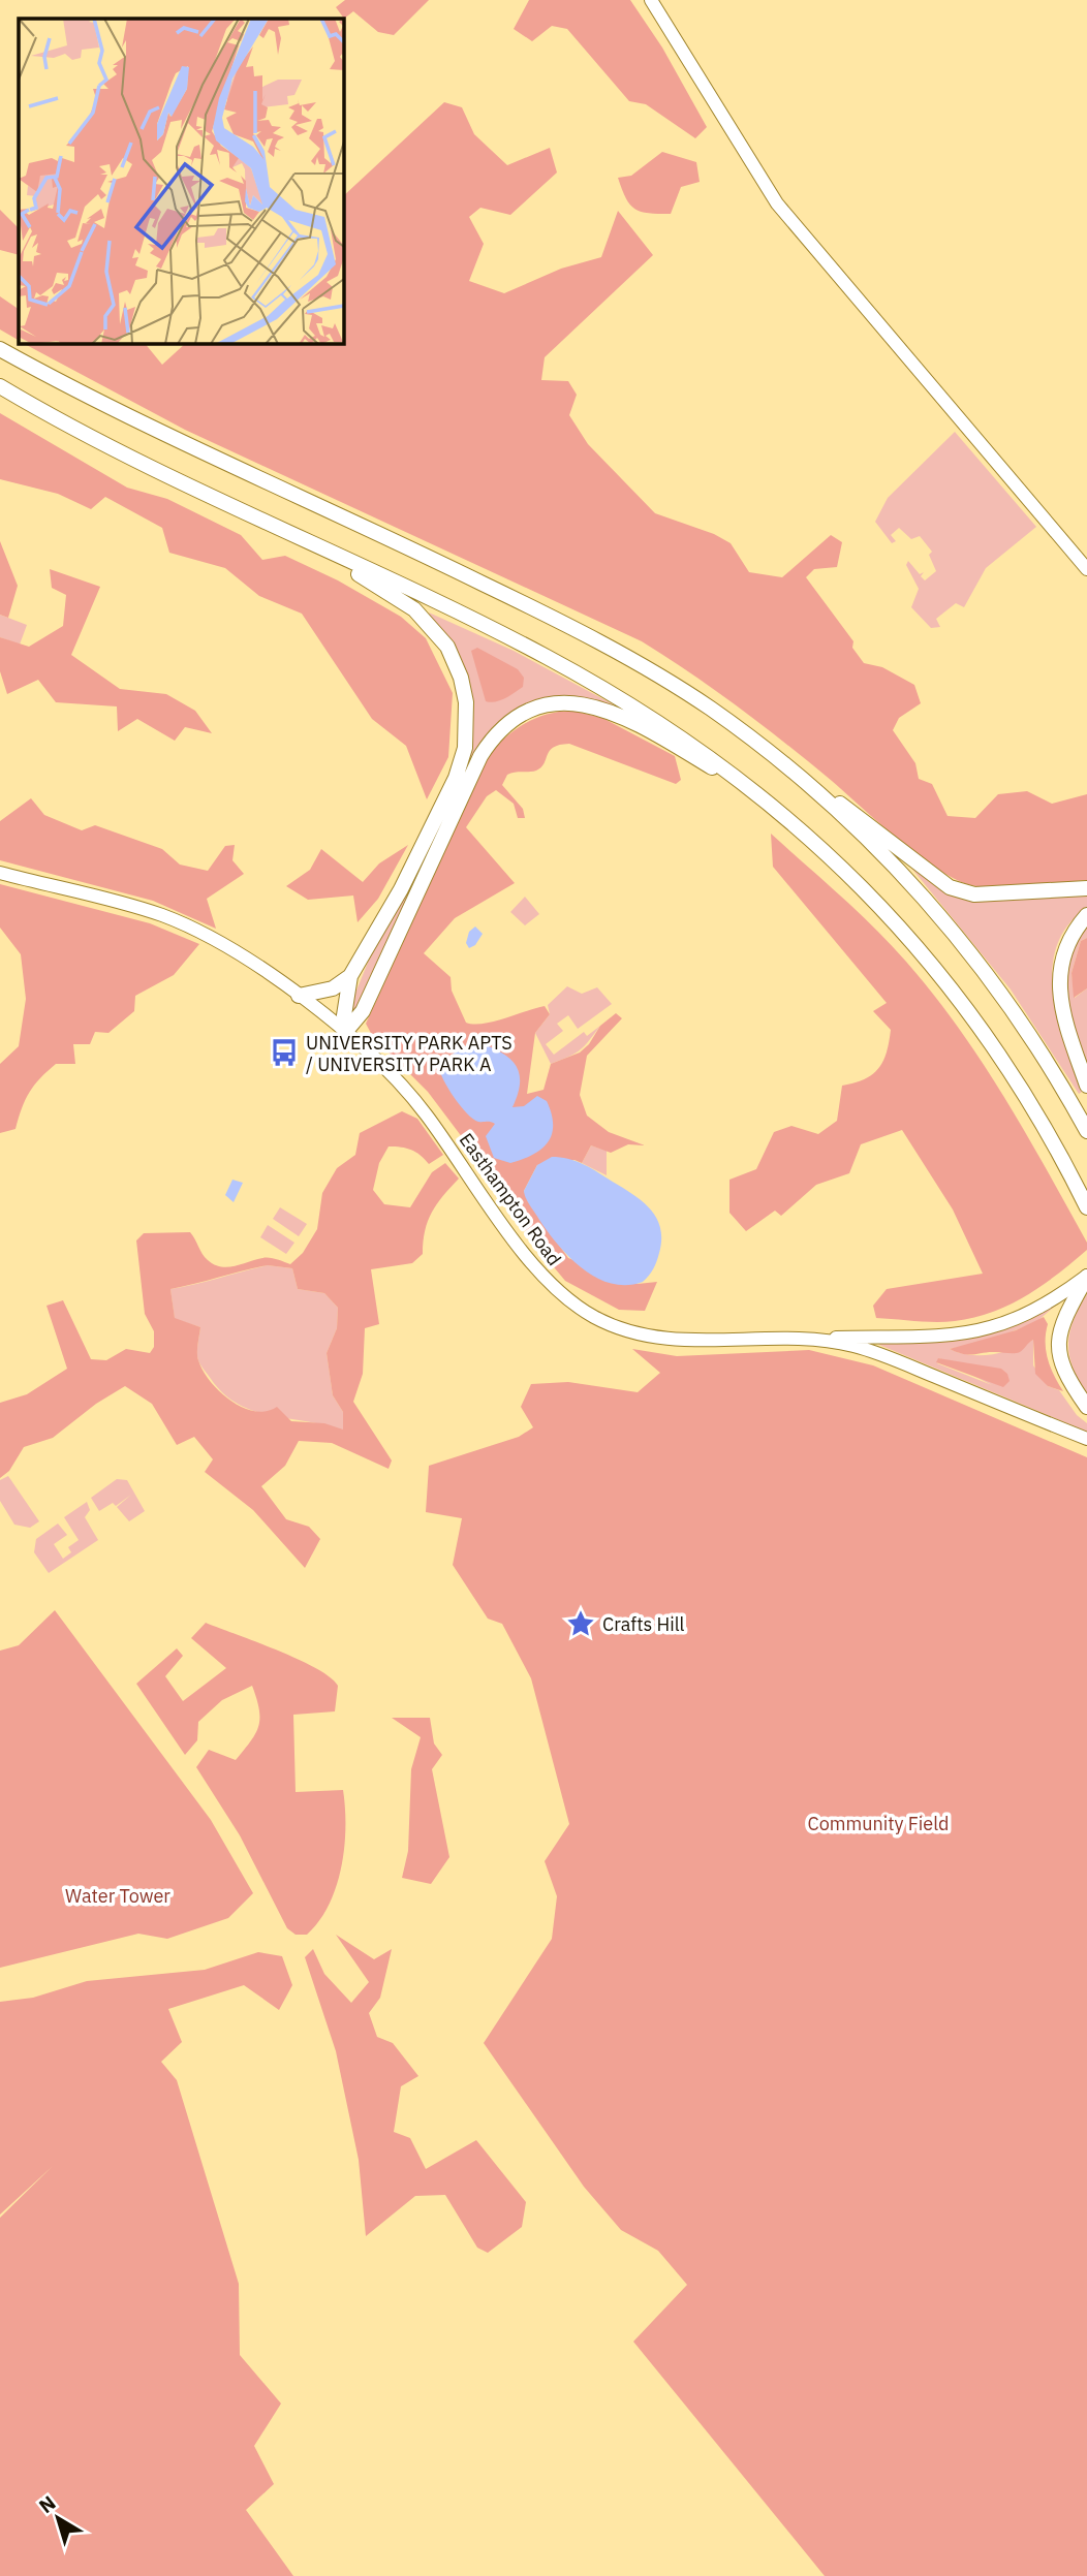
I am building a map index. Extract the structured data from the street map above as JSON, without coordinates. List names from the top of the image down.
{
  "streets": {
    "main road": ["Easthampton Road"]
  },
  "parks": ["Community Field", "Water Tower"],
  "places": {
    "bus stop": ["UNIVERSITY PARK APTS / UNIVERSITY PARK A"],
    "place": ["Crafts Hill"]
  },
  "north": "top left"
}
